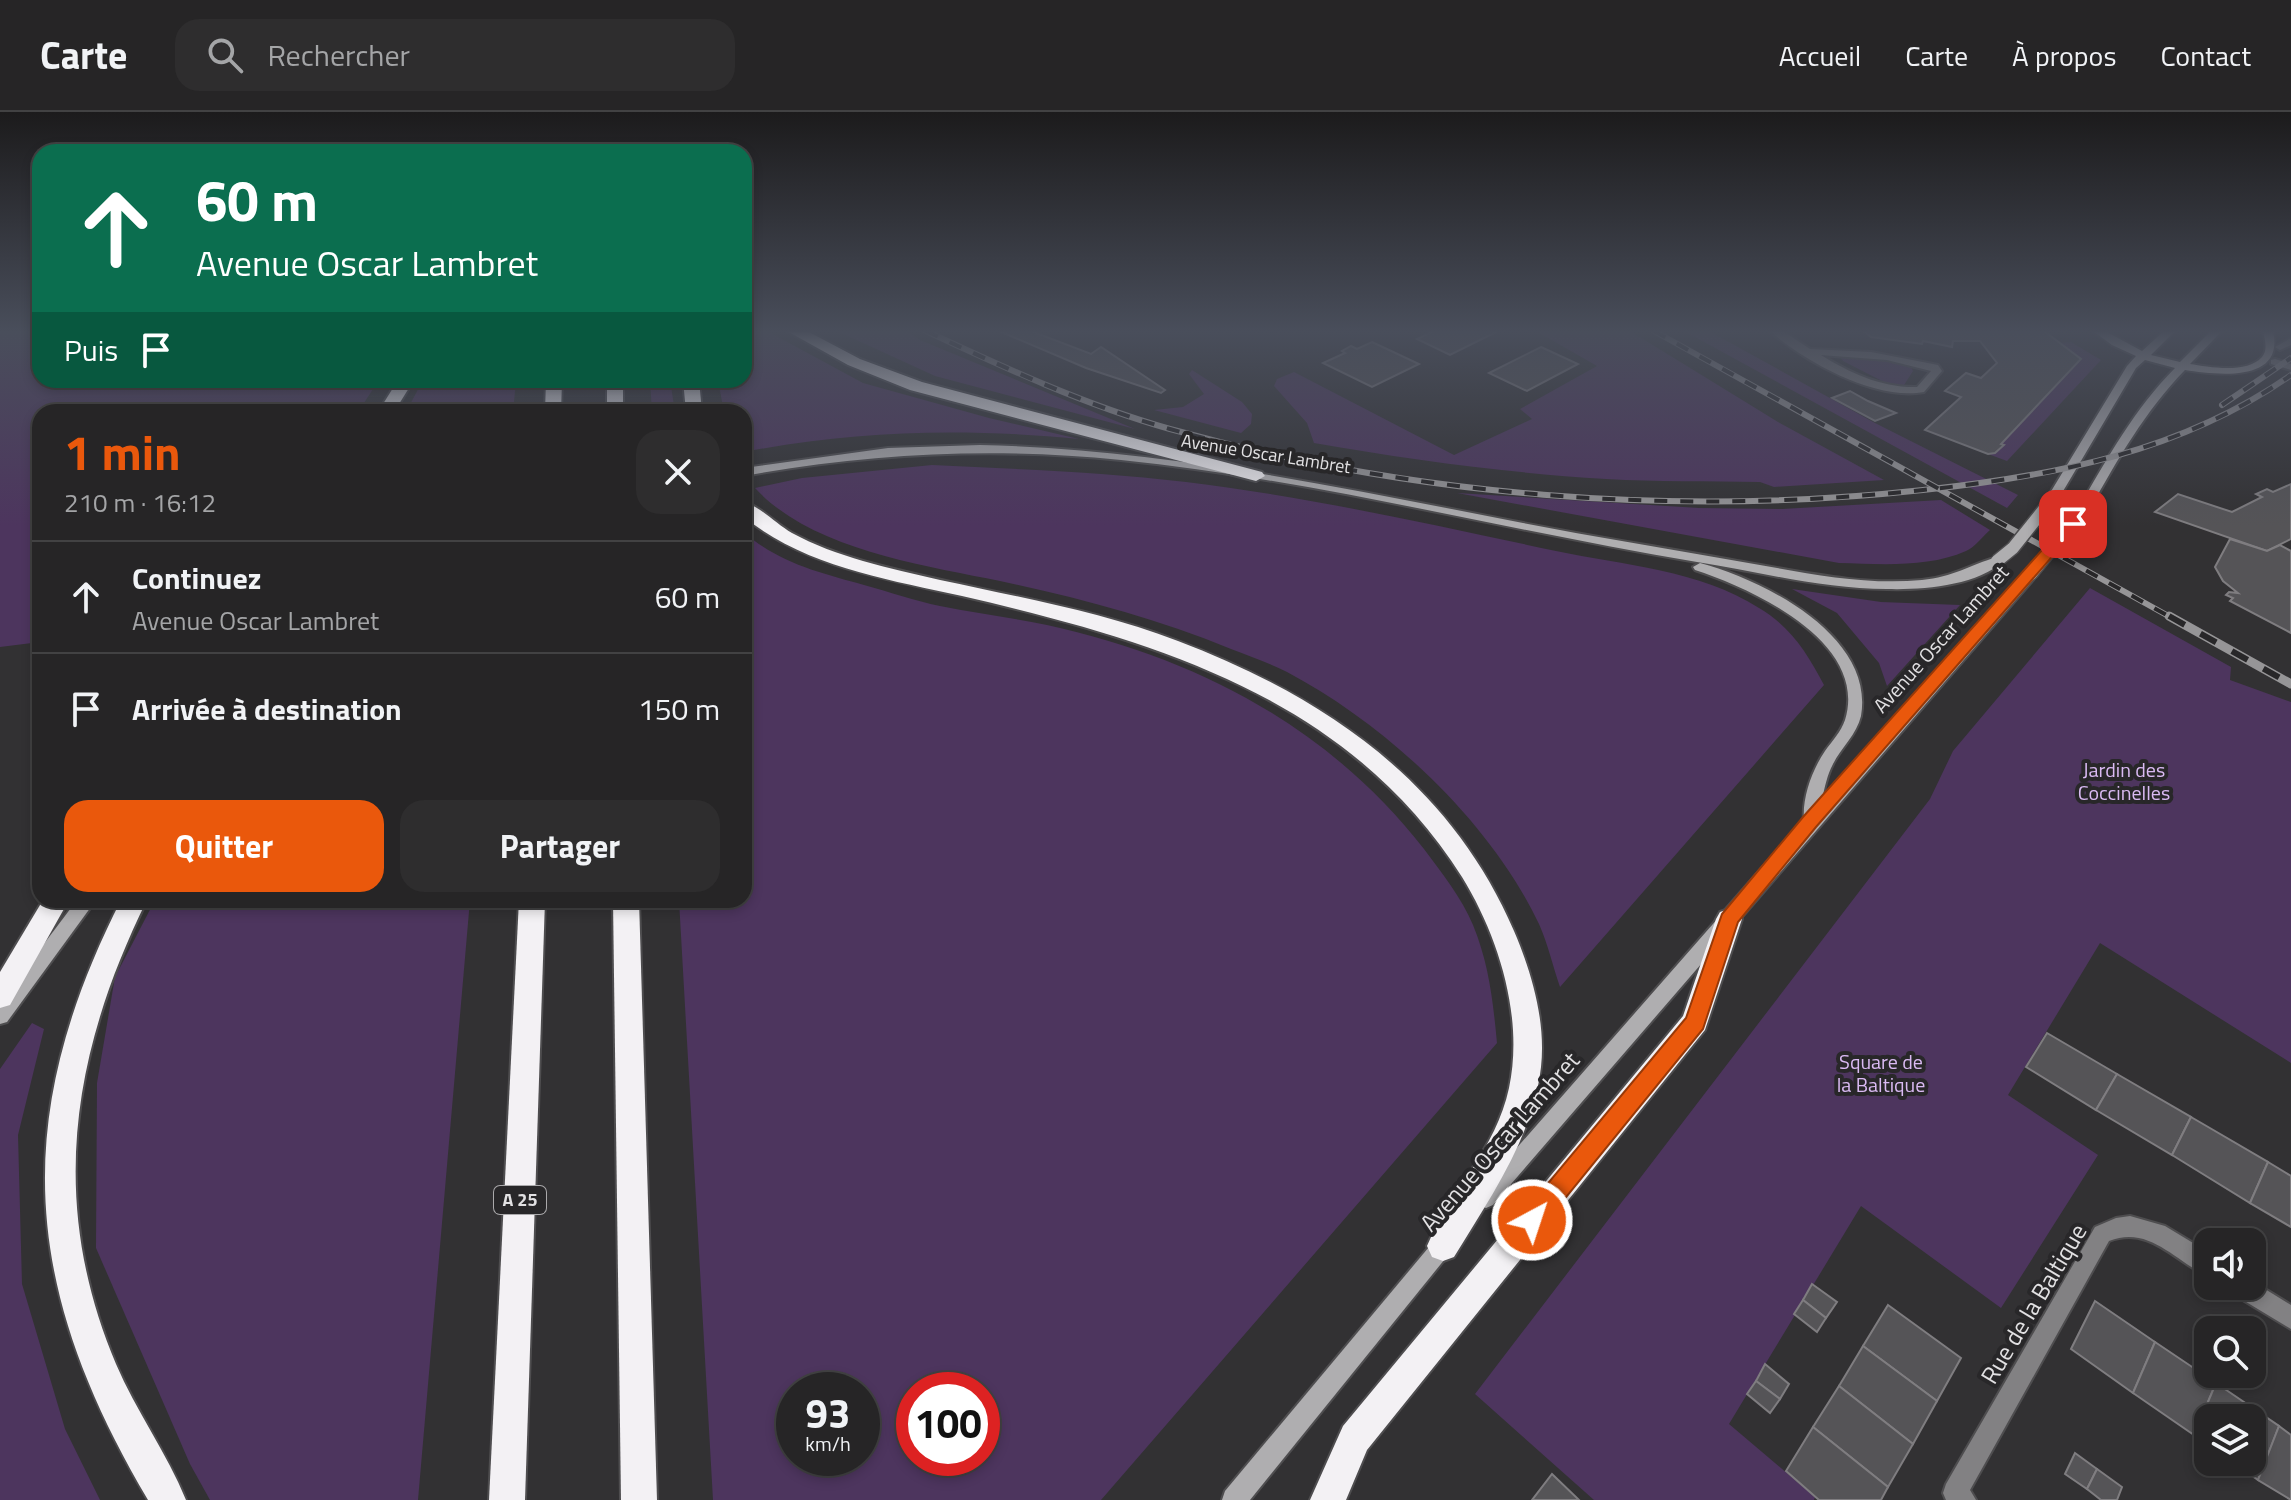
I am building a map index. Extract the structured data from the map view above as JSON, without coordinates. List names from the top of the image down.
{
  "streets": {
    "highway": ["A 25"],
    "main road": ["Avenue Oscar Lambret"],
    "street": ["Rue de la Baltique"]
  },
  "parks": ["Jardin des Coccinelles", "Square de la Baltique"],
  "page": {
    "header": "Carte",
    "search": "Rechercher",
    "nav": [
      "Accueil",
      "Carte",
      "À propos",
      "Contact"
    ],
    "turn": ["60 m", "Avenue Oscar Lambret"],
    "then": "Puis",
    "heading": ["1 min", "210 m · 16:12"],
    "list": [
      {
        "name": "Continuez",
        "note": "Avenue Oscar Lambret",
        "value": "60 m"
      },
      {
        "name": "Arrivée à destination",
        "value": "150 m"
      }
    ],
    "buttons": ["Quitter", "Partager"],
    "speed": "93 km/h",
    "limit": "100"
  }
}
